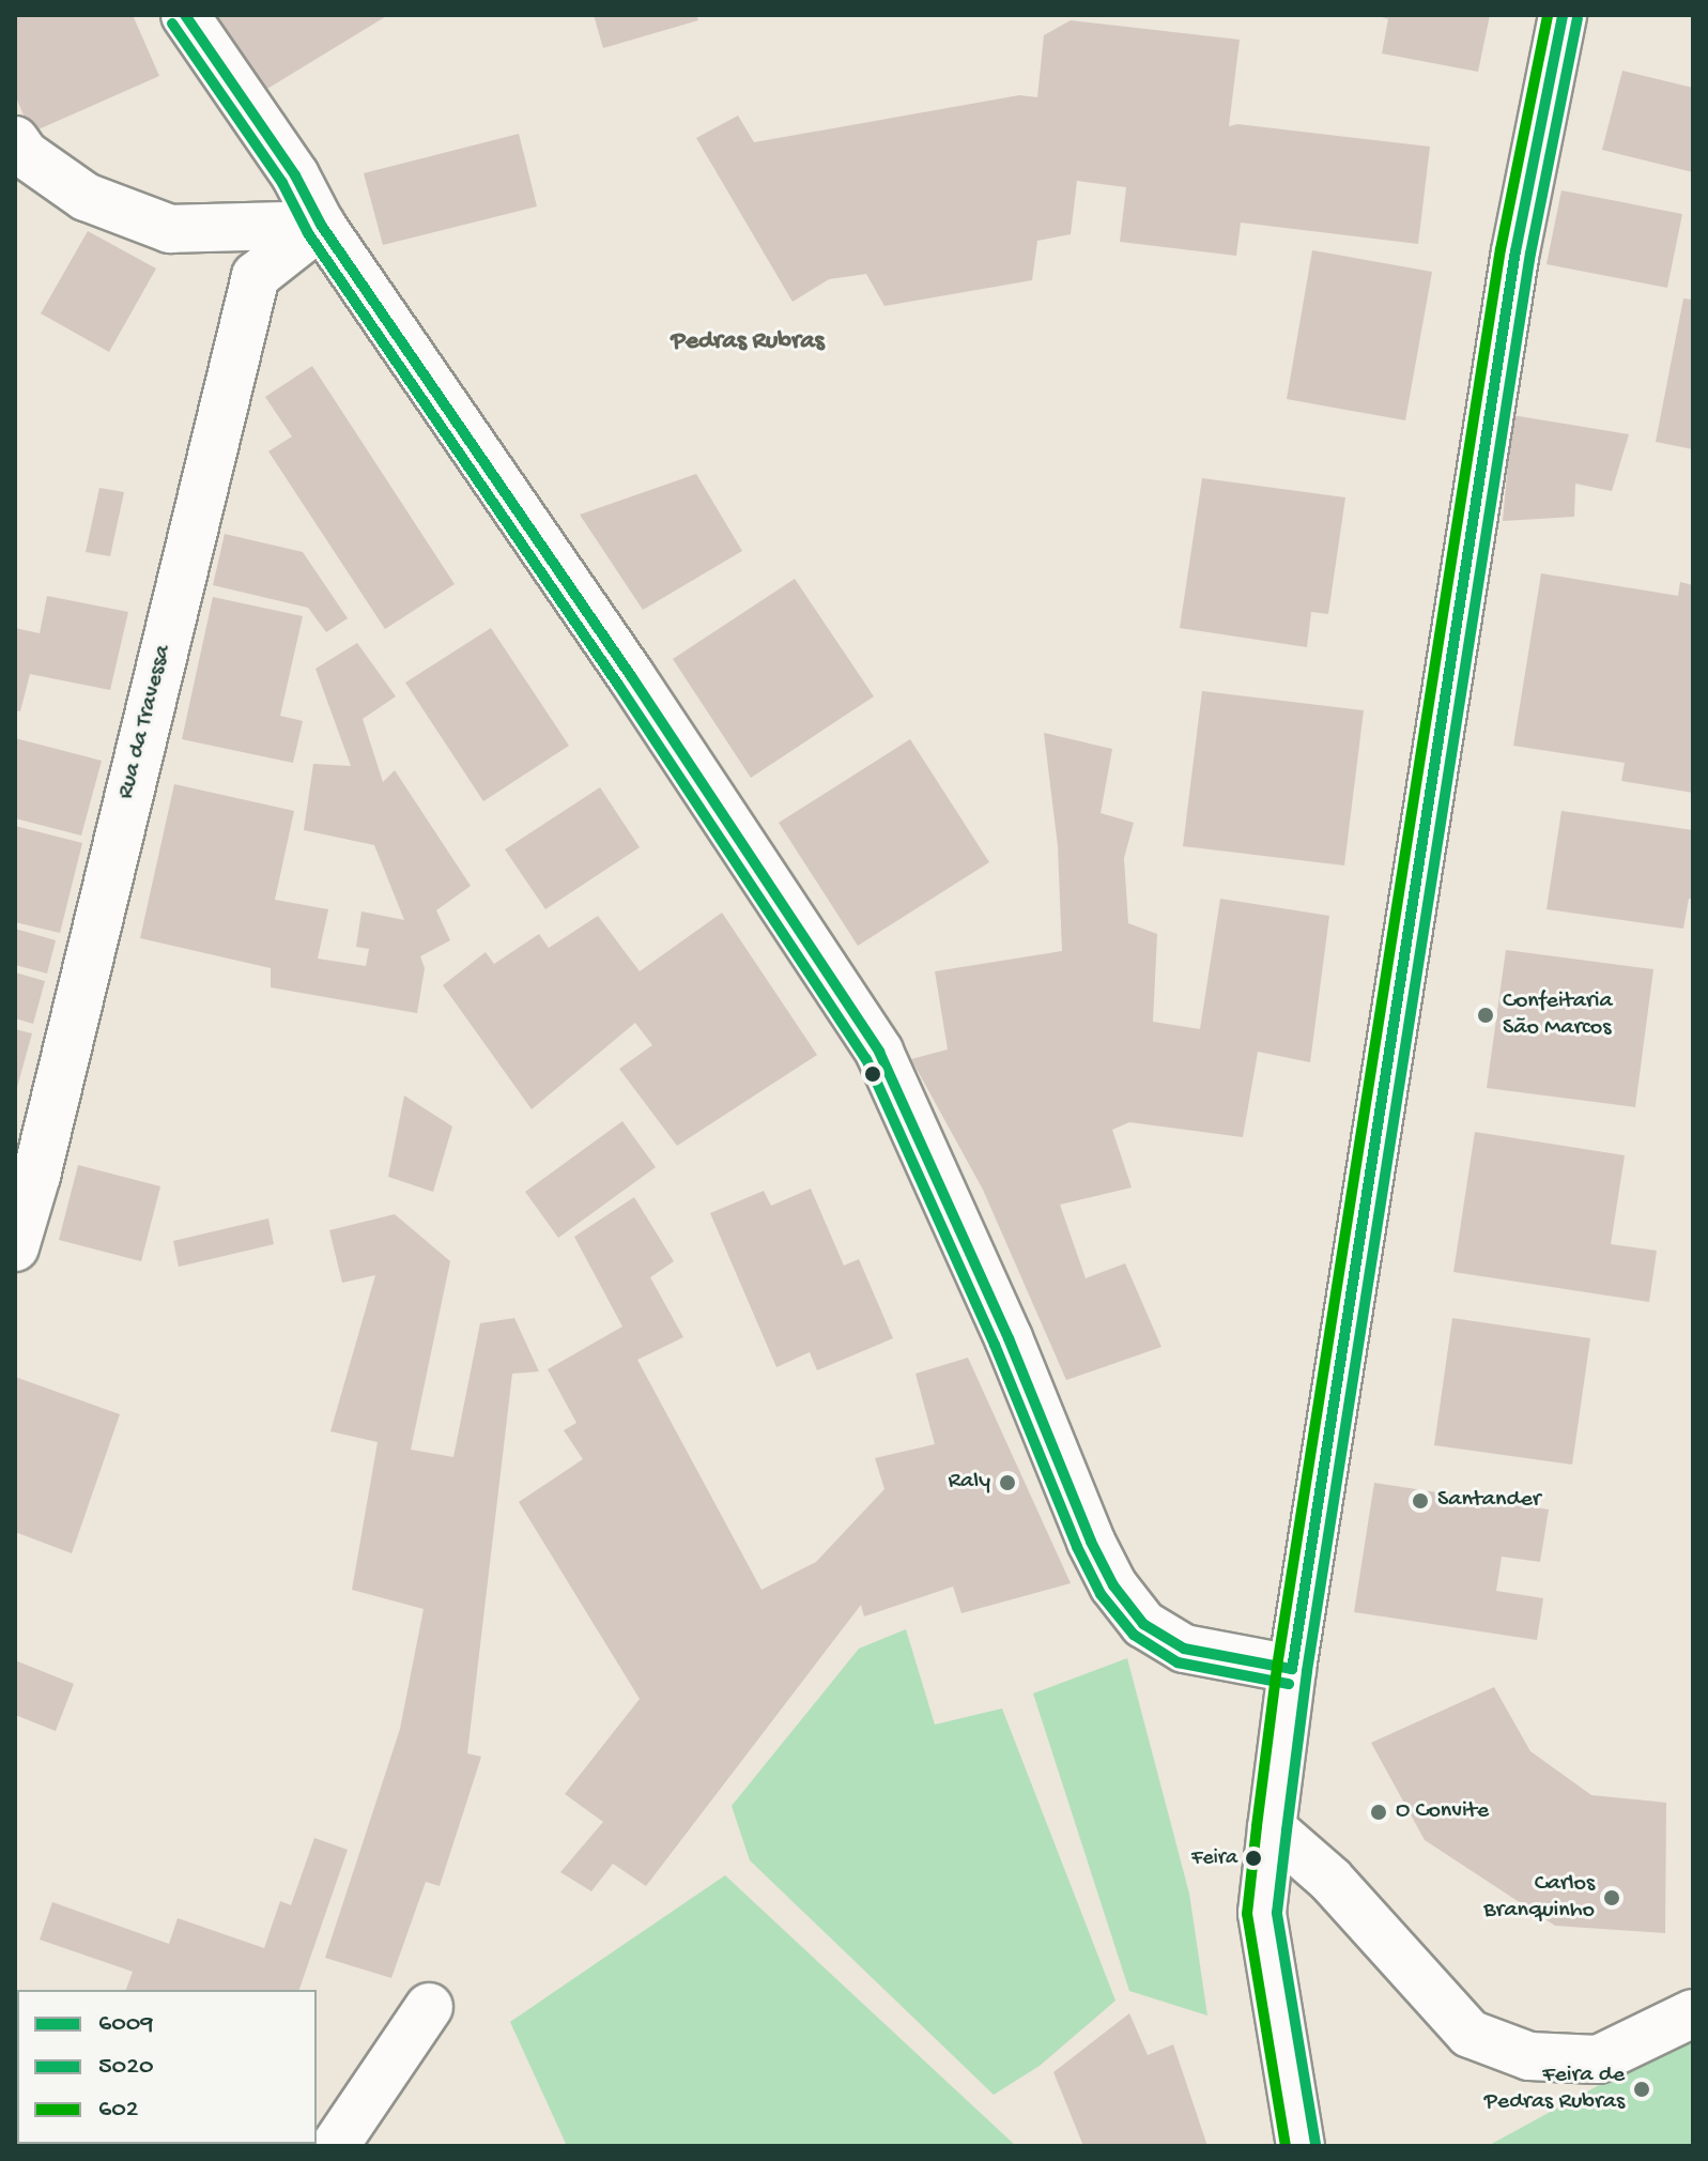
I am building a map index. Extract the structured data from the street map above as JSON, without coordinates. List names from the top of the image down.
{
  "streets": {
    "street": ["Rua da Travessa"]
  },
  "districts": ["Pedras Rubras"],
  "places": [
    "Confeitaria São Marcos",
    "Raly",
    "Santander",
    "O Convite",
    "Feira",
    "Carlos Branquinho",
    "Feira de Pedras Rubras"
  ],
  "lines": ["transit line 6009", "transit line 602", "transit line 5020"],
  "legend": ["6009", "5020", "602"]
}
